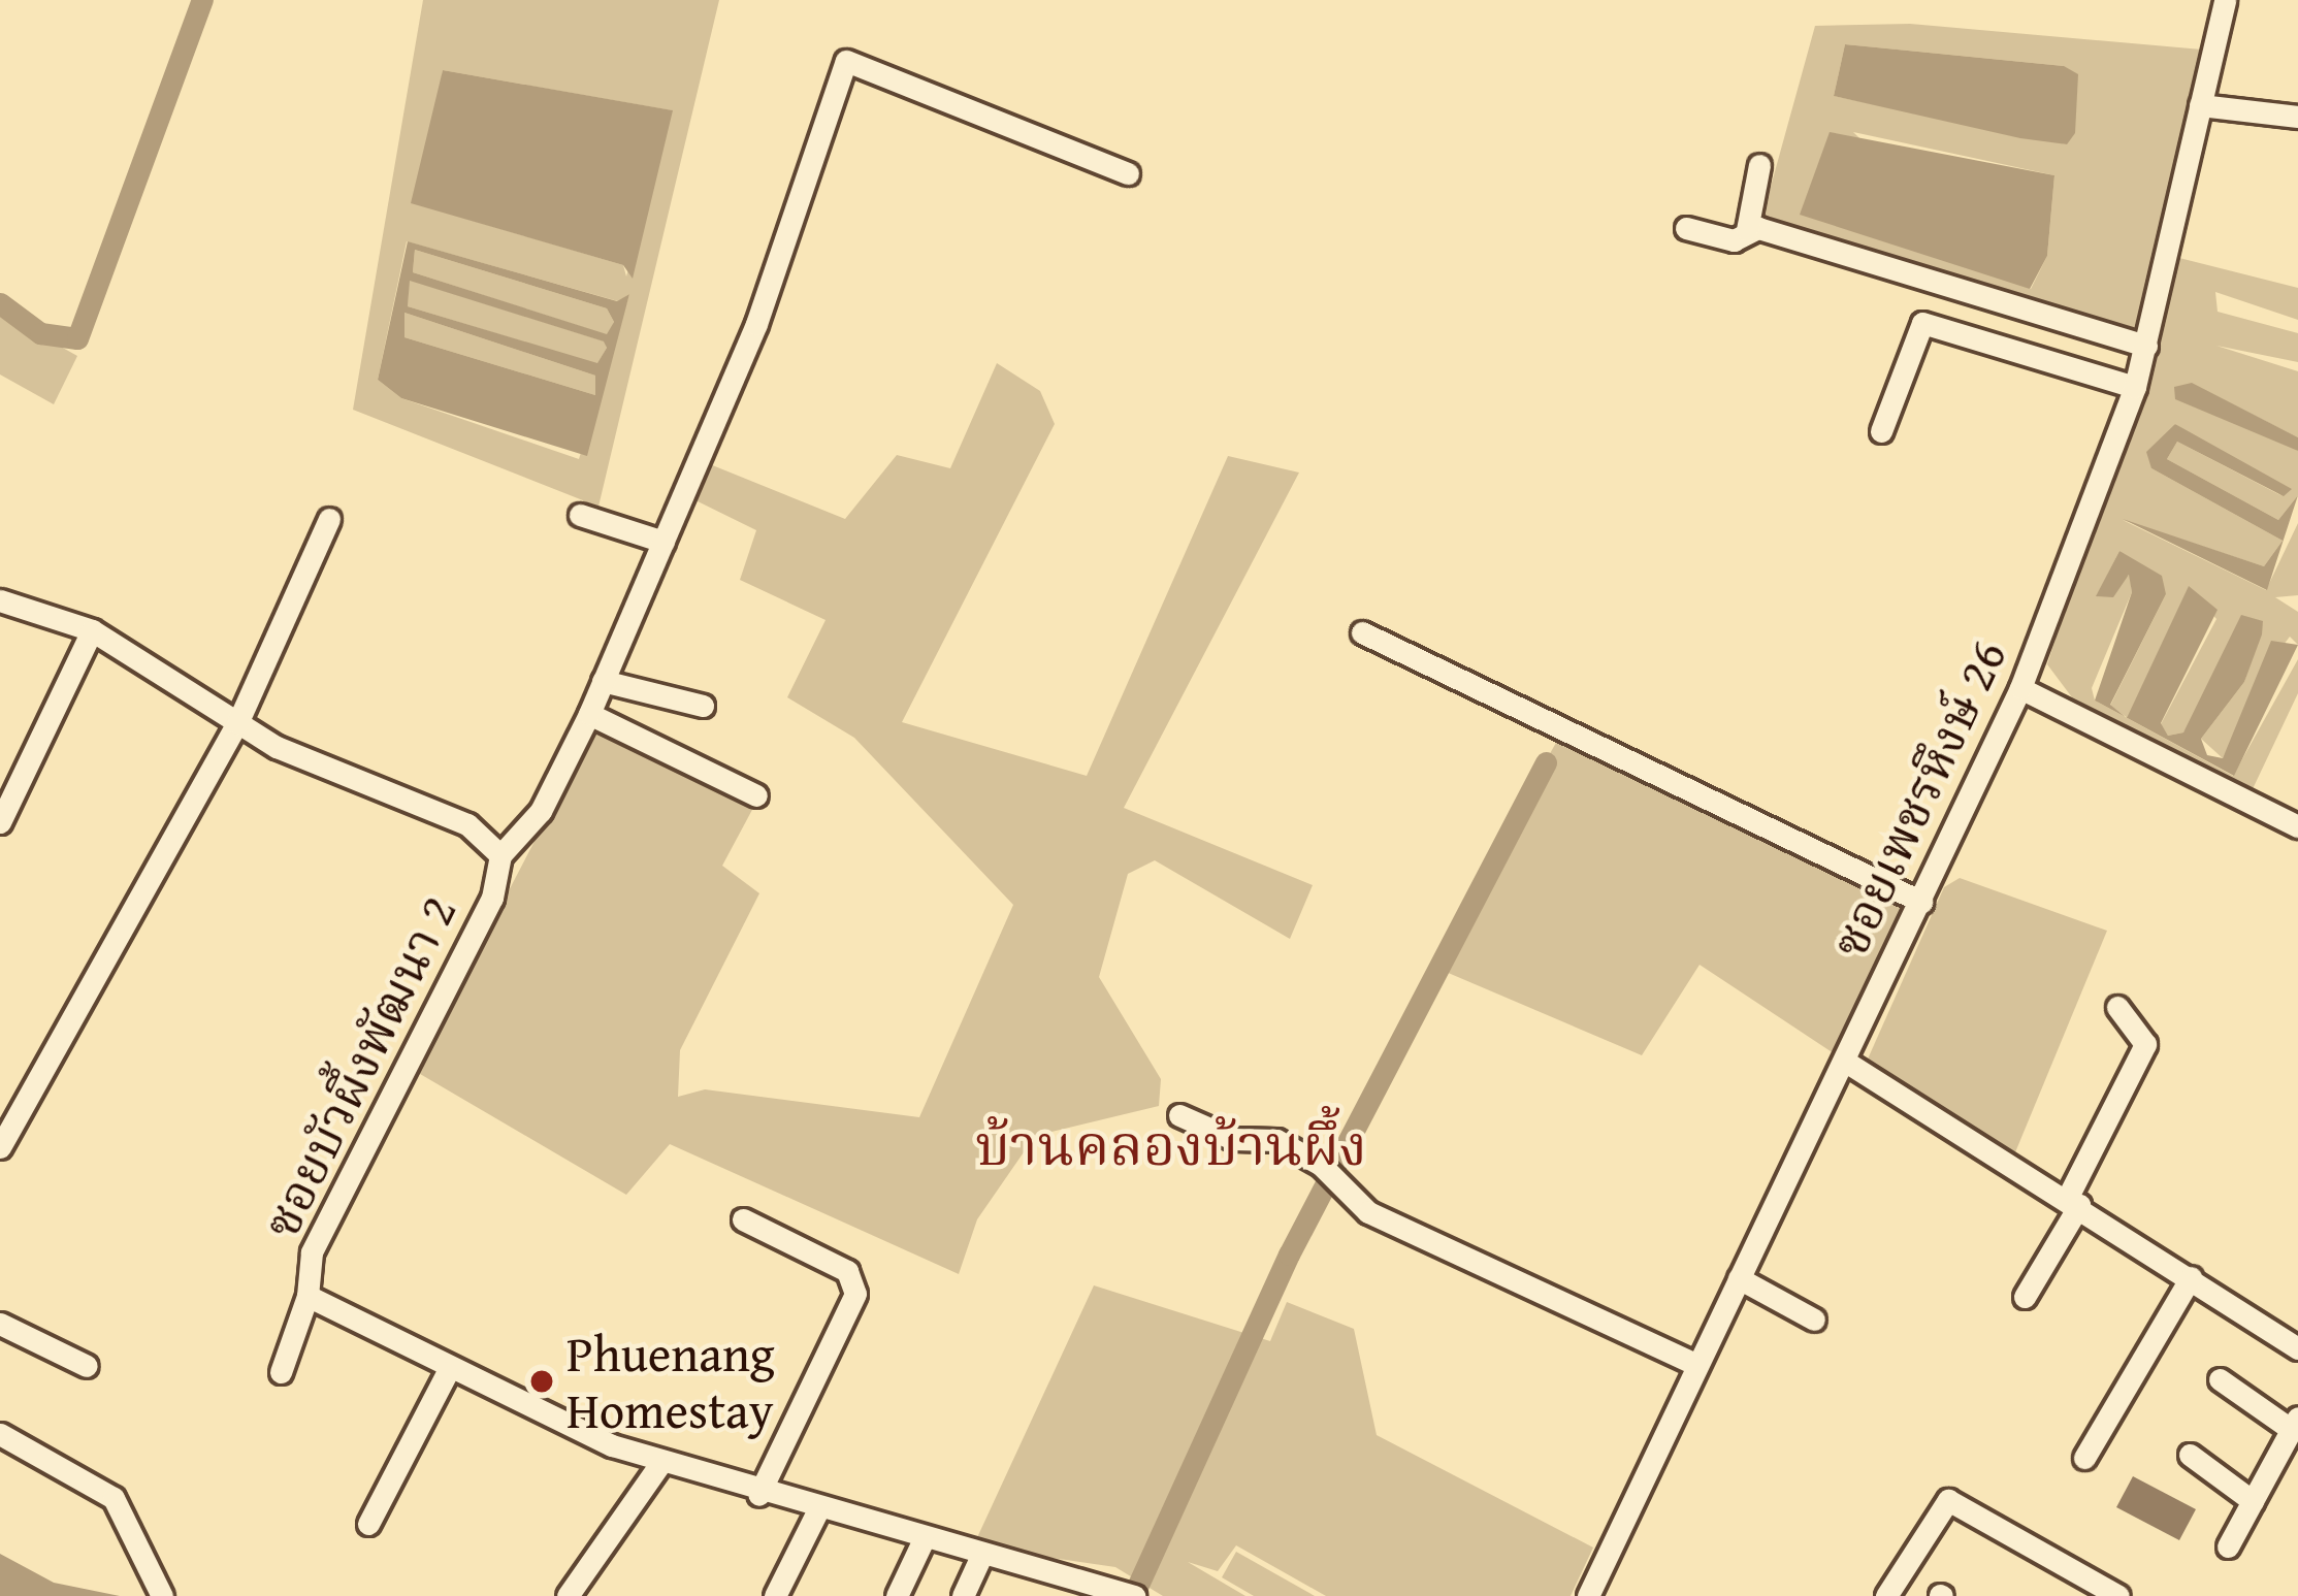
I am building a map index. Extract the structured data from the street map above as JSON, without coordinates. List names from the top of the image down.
{
  "streets": {
    "street": ["ซอยเพชรหึงษ์ 26", "ซอยบัวผึ้งพัฒนา 2"]
  },
  "districts": ["บ้านคลองบ้านผึ้ง"],
  "places": ["Phuenang Homestay"]
}
